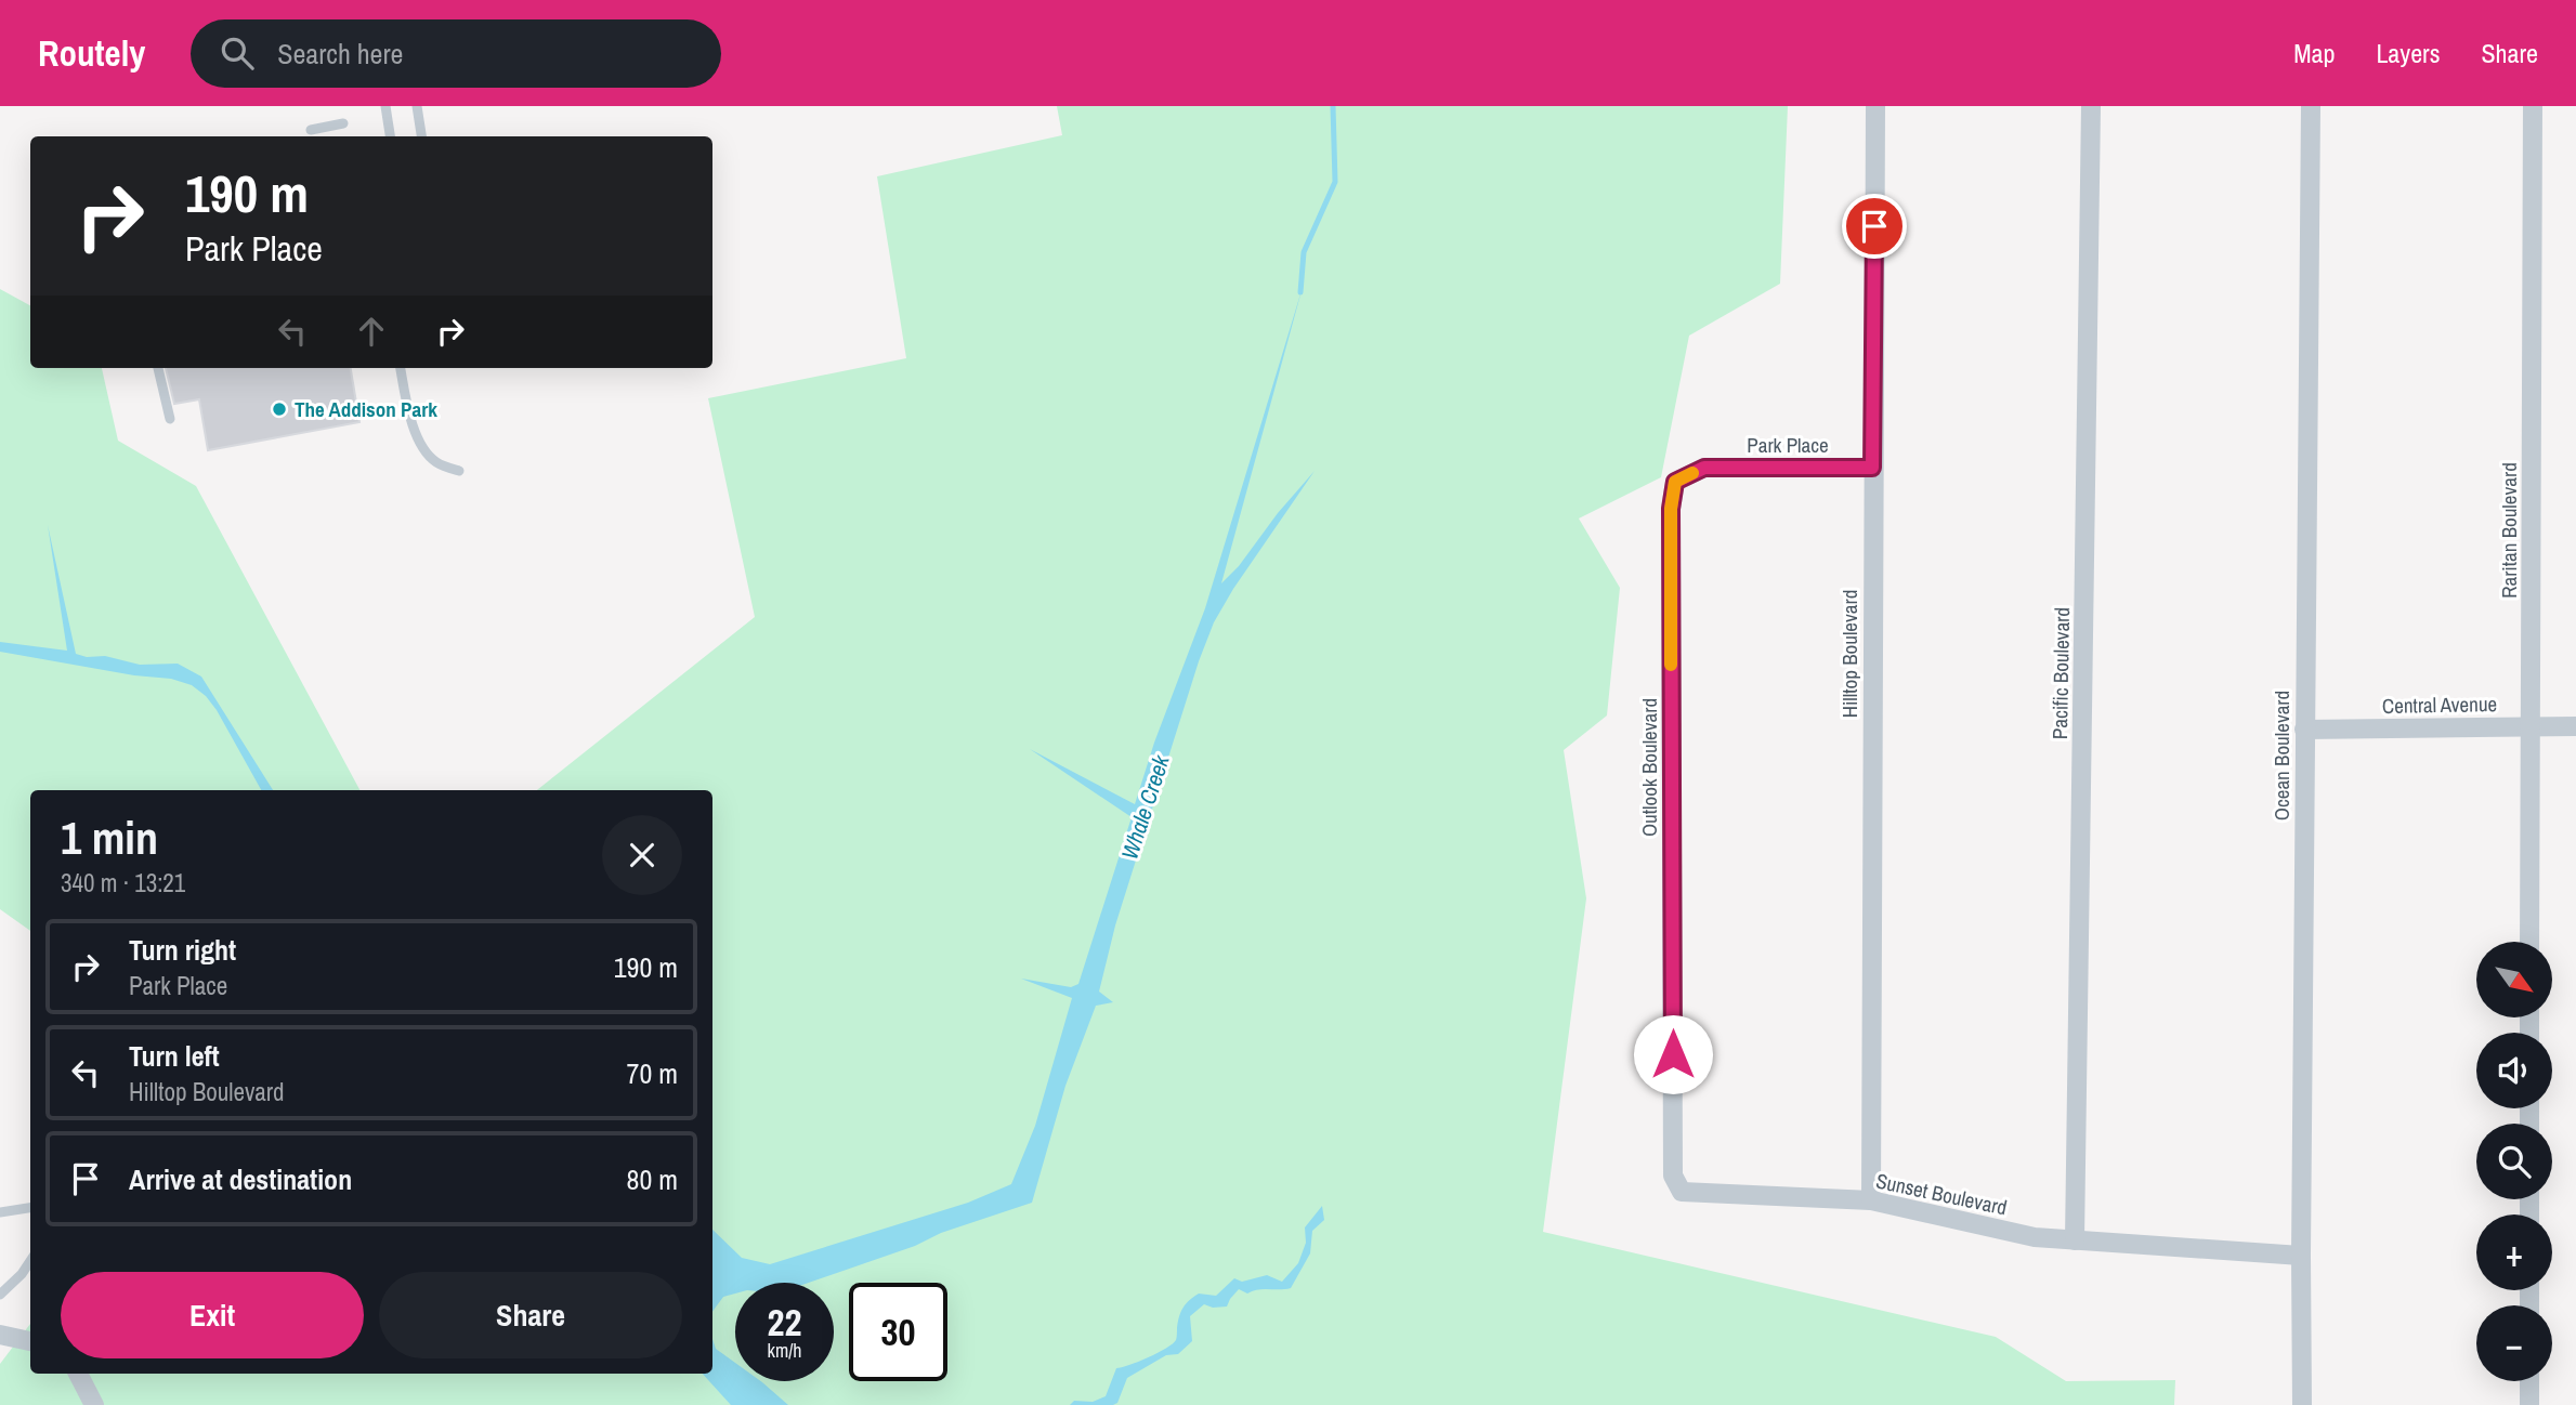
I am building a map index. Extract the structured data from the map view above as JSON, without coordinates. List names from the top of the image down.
{
  "streets": {
    "street": [
      "Park Place",
      "Raritan Boulevard",
      "Hilltop Boulevard",
      "Pacific Boulevard",
      "Central Avenue",
      "Ocean Boulevard",
      "Outlook Boulevard",
      "Sunset Boulevard"
    ]
  },
  "crossings": [
    ["Park Place", "Hilltop Boulevard"],
    ["Park Place", "Outlook Boulevard"],
    ["Raritan Boulevard", "Central Avenue"],
    ["Hilltop Boulevard", "Sunset Boulevard"],
    ["Pacific Boulevard", "Sunset Boulevard"],
    ["Central Avenue", "Ocean Boulevard"],
    ["Ocean Boulevard", "Sunset Boulevard"],
    ["Outlook Boulevard", "Sunset Boulevard"]
  ],
  "water": ["Whale Creek"],
  "places": ["The Addison Park"],
  "north": "bottom right",
  "page": {
    "header": "Routely",
    "search": "Search here",
    "nav": ["Map", "Layers", "Share"],
    "turn": ["190 m", "Park Place"],
    "heading": ["1 min", "340 m · 13:21"],
    "list": [
      {
        "name": "Turn right",
        "note": "Park Place",
        "value": "190 m"
      },
      {
        "name": "Turn left",
        "note": "Hilltop Boulevard",
        "value": "70 m"
      },
      {
        "name": "Arrive at destination",
        "value": "80 m"
      }
    ],
    "map_buttons": ["+", "−"],
    "buttons": ["Exit", "Share"],
    "speed": "22 km/h",
    "limit": "30"
  }
}
